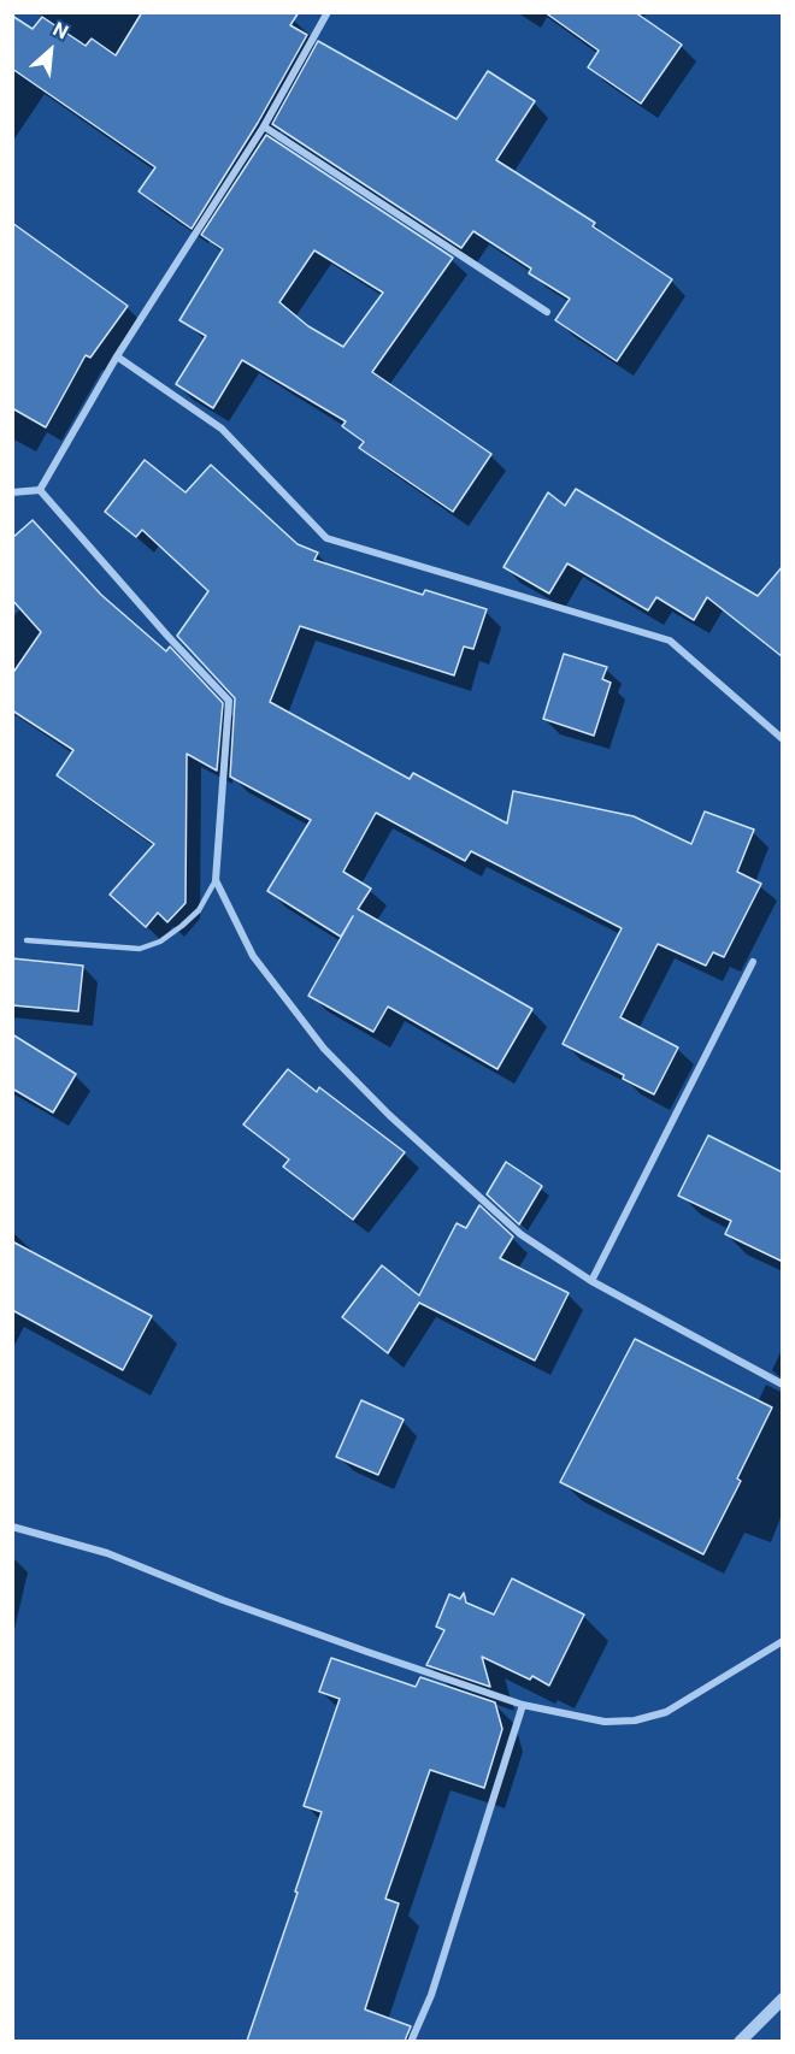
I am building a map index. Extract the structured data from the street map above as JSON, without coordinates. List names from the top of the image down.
{
  "north": "top right"
}
